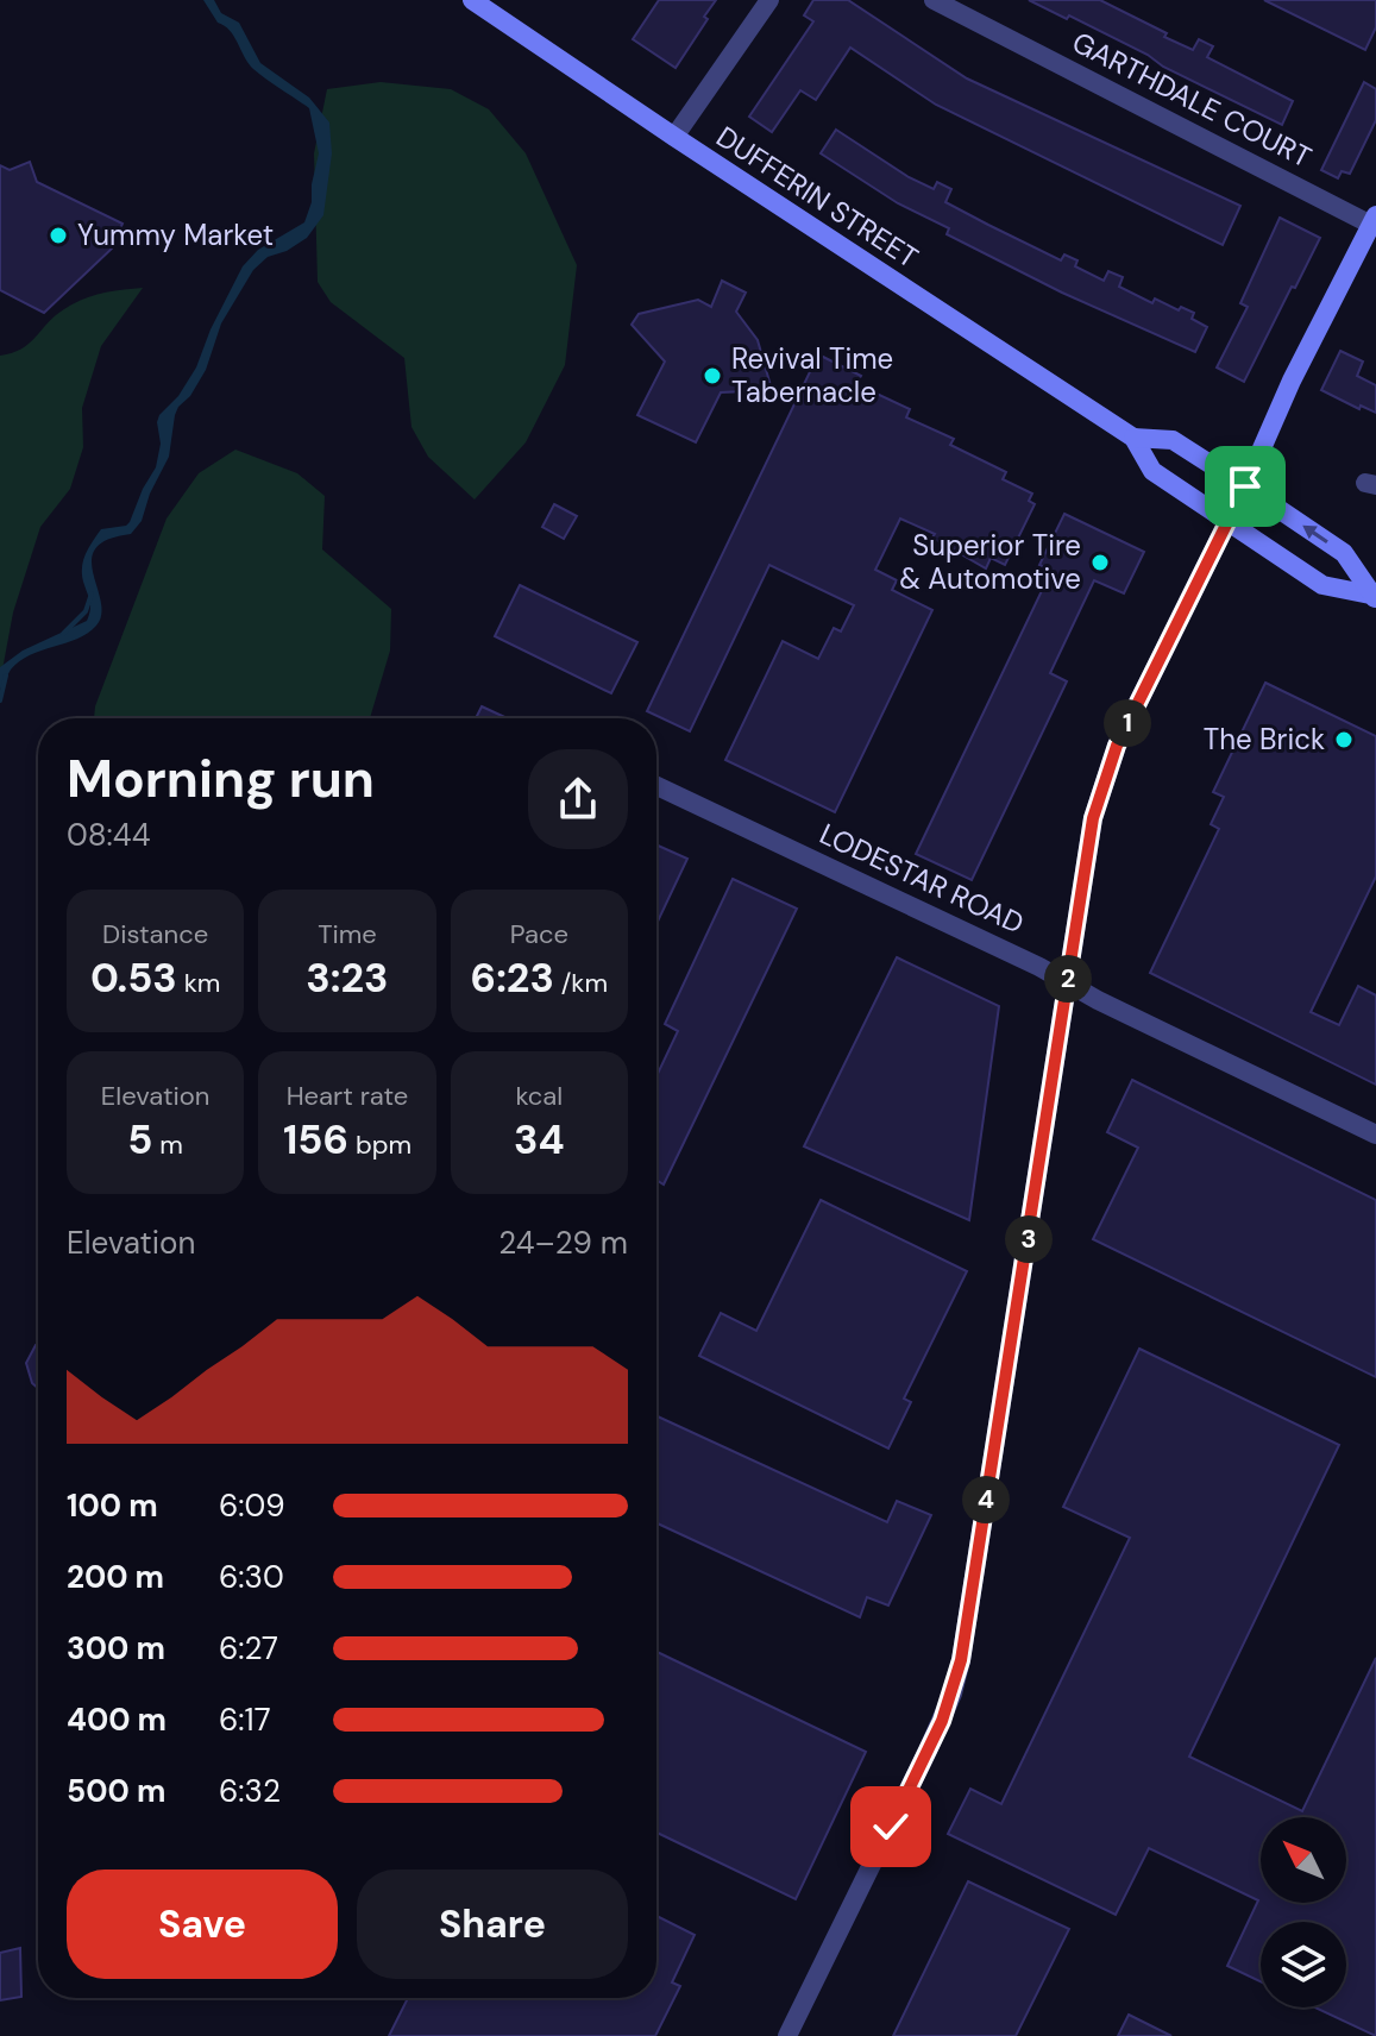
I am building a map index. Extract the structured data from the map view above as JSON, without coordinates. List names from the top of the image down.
{
  "streets": {
    "main road": ["DUFFERIN STREET"],
    "street": ["GARTHDALE COURT", "LODESTAR ROAD"]
  },
  "places": [
    "Yummy Market",
    "Revival Time Tabernacle",
    "Superior Tire & Automotive",
    "The Brick"
  ],
  "north": "top left",
  "page": {
    "pins": [
      "1",
      "2",
      "3",
      "4"
    ],
    "heading": ["Morning run", "08:44"],
    "stats": [
      ["Distance", "0.53 km"],
      ["Time", "3:23"],
      ["Pace", "6:23 /km"],
      ["Elevation", "5 m"],
      ["Heart rate", "156 bpm"],
      ["kcal", "34"]
    ],
    "chart": ["Elevation", "24–29 m"],
    "list": [
      {
        "name": "100 m",
        "note": "6:09"
      },
      {
        "name": "200 m",
        "note": "6:30"
      },
      {
        "name": "300 m",
        "note": "6:27"
      },
      {
        "name": "400 m",
        "note": "6:17"
      },
      {
        "name": "500 m",
        "note": "6:32"
      }
    ],
    "buttons": ["Save", "Share"]
  }
}
